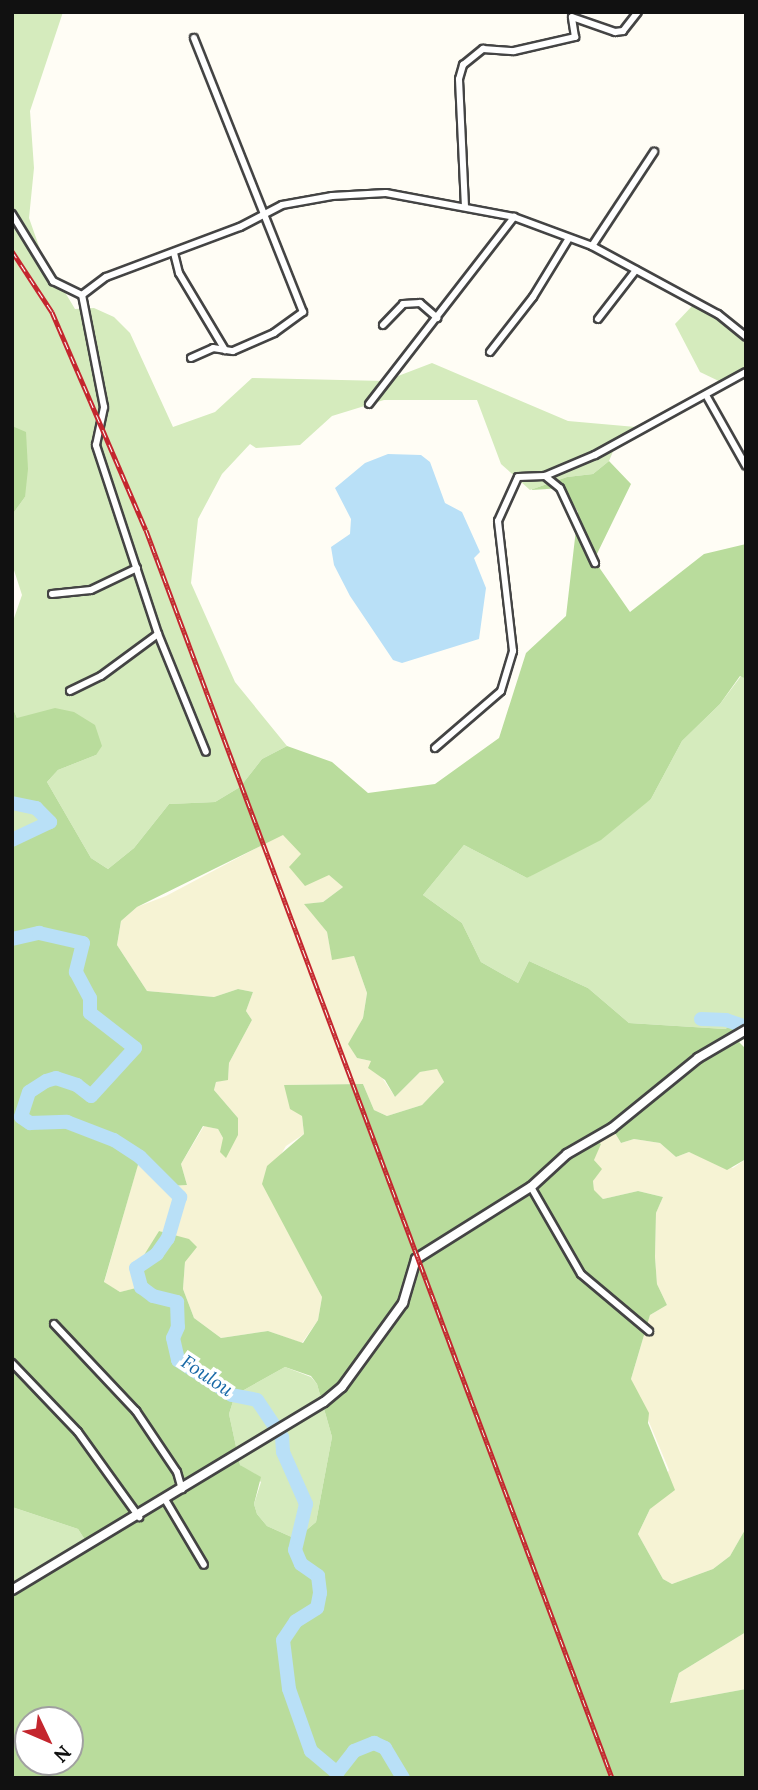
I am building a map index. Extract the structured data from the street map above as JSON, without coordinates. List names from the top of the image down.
{
  "water": ["Foulou"],
  "north": "bottom right"
}
